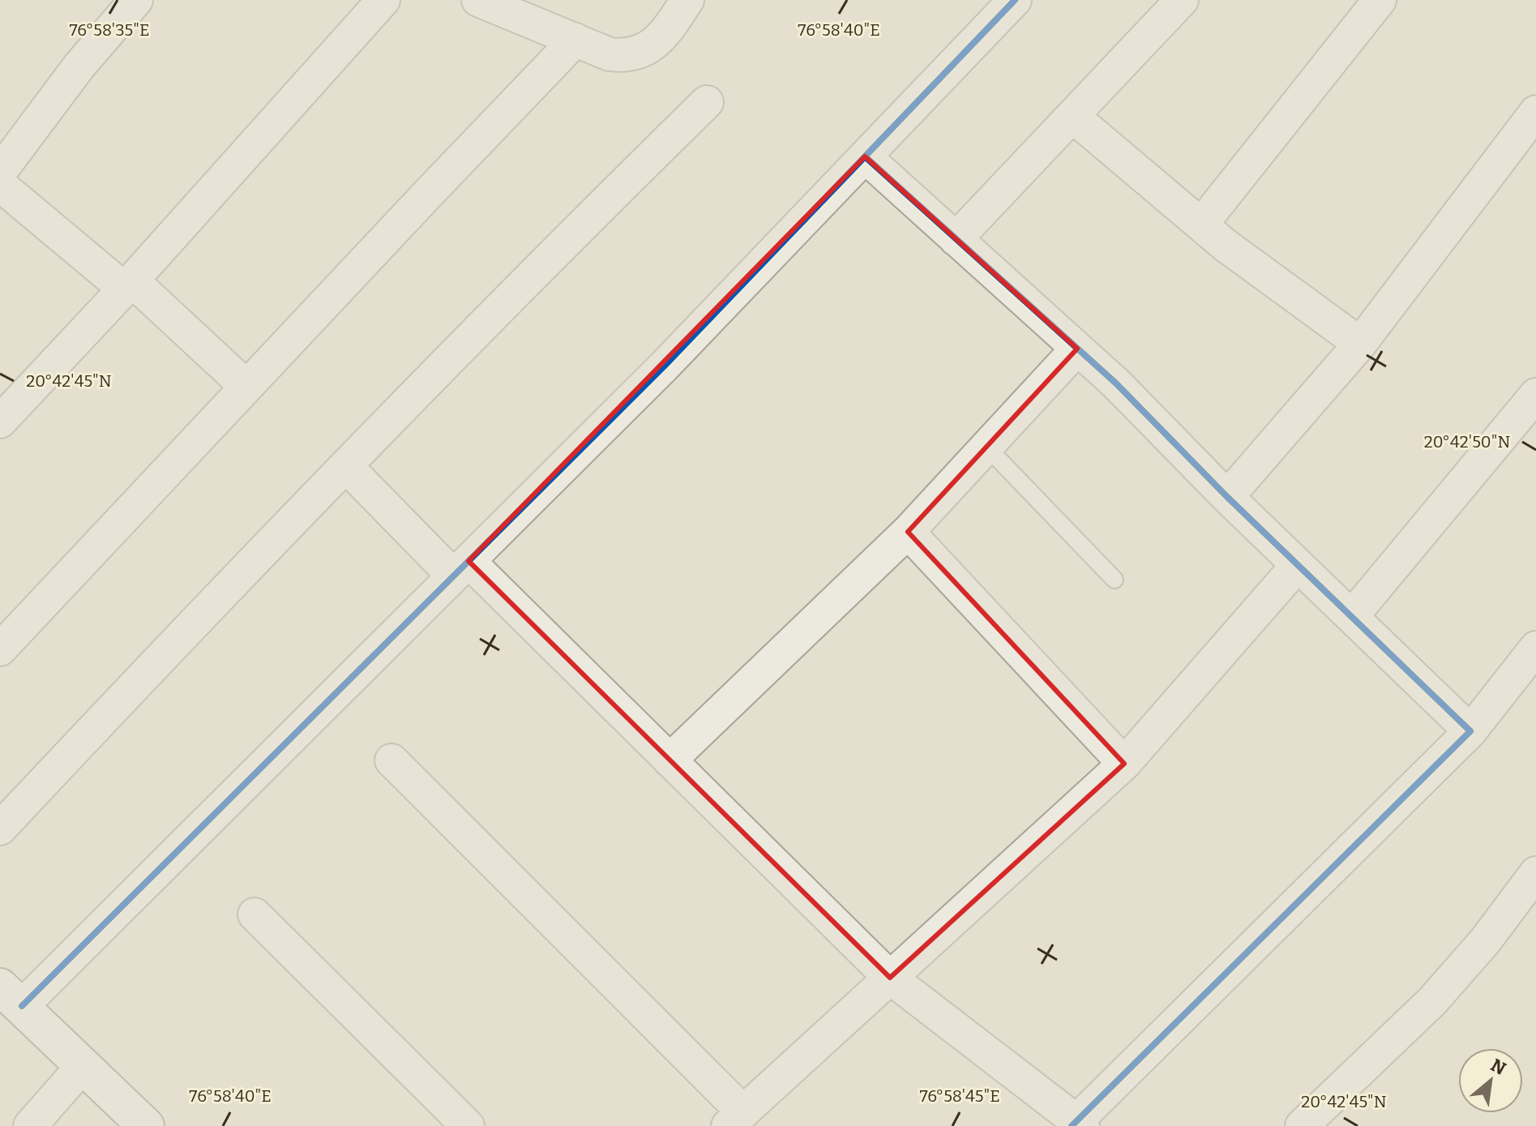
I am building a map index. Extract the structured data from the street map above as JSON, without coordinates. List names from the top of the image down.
{
  "north": "top right",
  "coordinates": [
    "76°58'35\"E",
    "76°58'40\"E",
    "20°42'45\"N",
    "20°42'50\"N",
    "76°58'45\"E"
  ]
}
